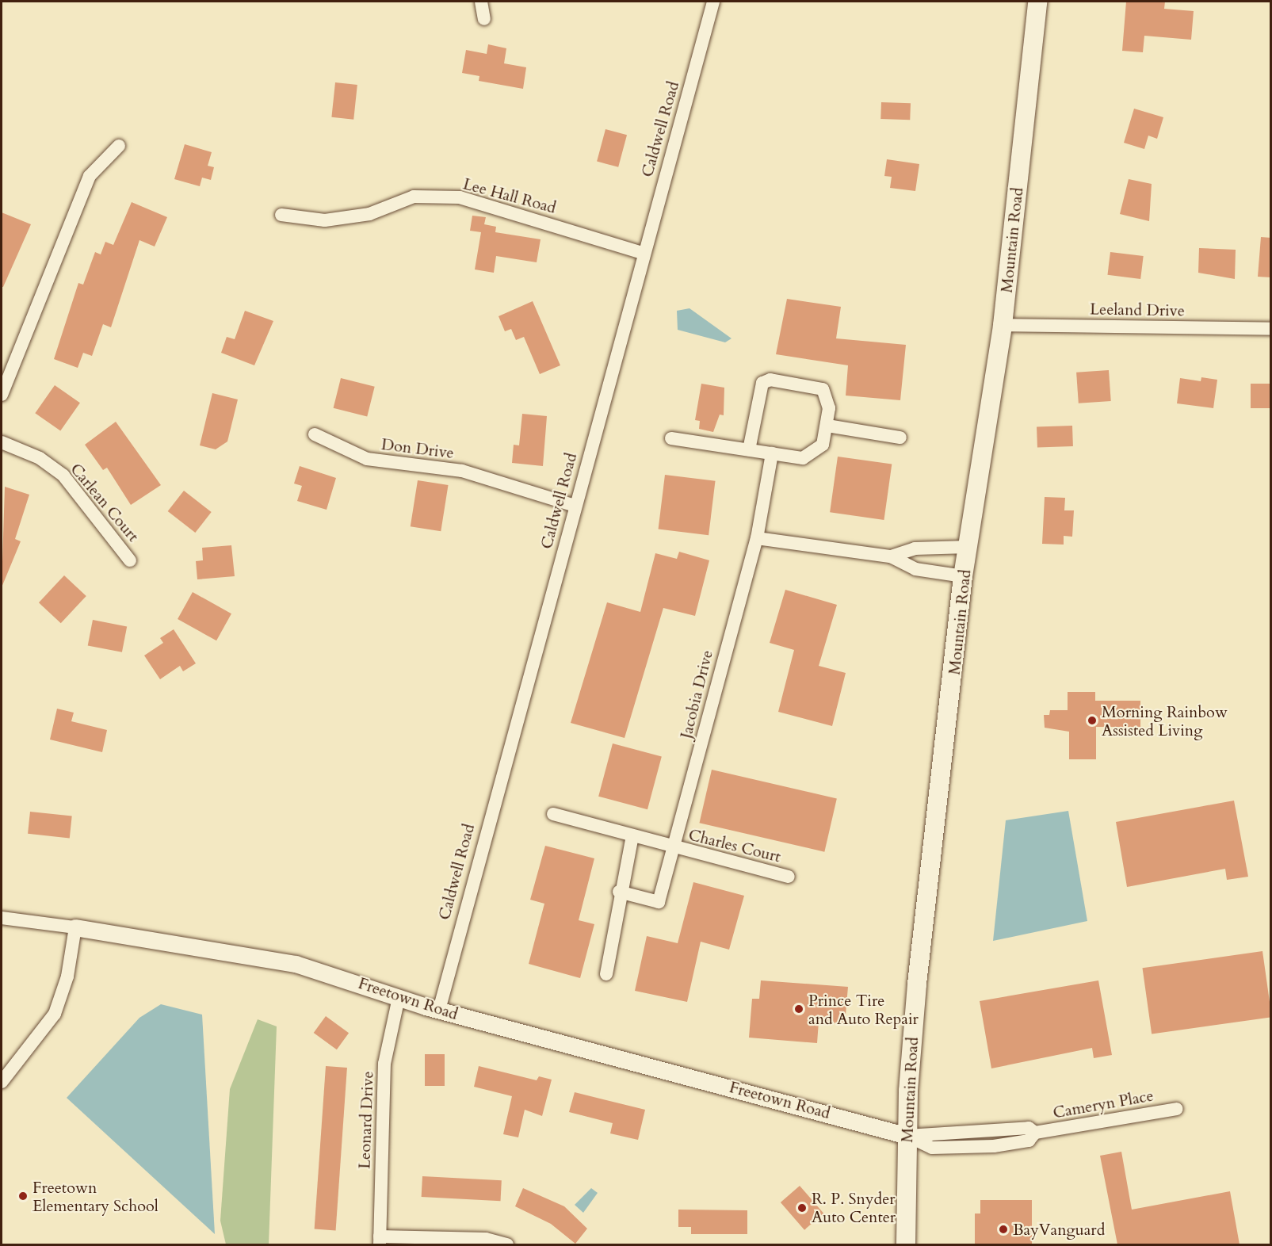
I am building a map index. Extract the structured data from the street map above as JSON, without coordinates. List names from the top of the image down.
{
  "streets": {
    "main road": ["Mountain Road"],
    "street": [
      "Caldwell Road",
      "Lee Hall Road",
      "Leeland Drive",
      "Don Drive",
      "Carlean Court",
      "Jacobia Drive",
      "Charles Court",
      "Freetown Road",
      "Cameryn Place",
      "Leonard Drive"
    ]
  },
  "crossings": [
    ["Caldwell Road", "Lee Hall Road"],
    ["Caldwell Road", "Don Drive"],
    ["Caldwell Road", "Freetown Road"],
    ["Mountain Road", "Leeland Drive"],
    ["Mountain Road", "Freetown Road"],
    ["Mountain Road", "Cameryn Place"],
    ["Jacobia Drive", "Charles Court"],
    ["Freetown Road", "Cameryn Place"],
    ["Freetown Road", "Leonard Drive"]
  ],
  "places": [
    "Morning Rainbow Assisted Living",
    "Prince Tire and Auto Repair",
    "Freetown Elementary School",
    "R. P. Snyder Auto Center",
    "BayVanguard"
  ]
}
